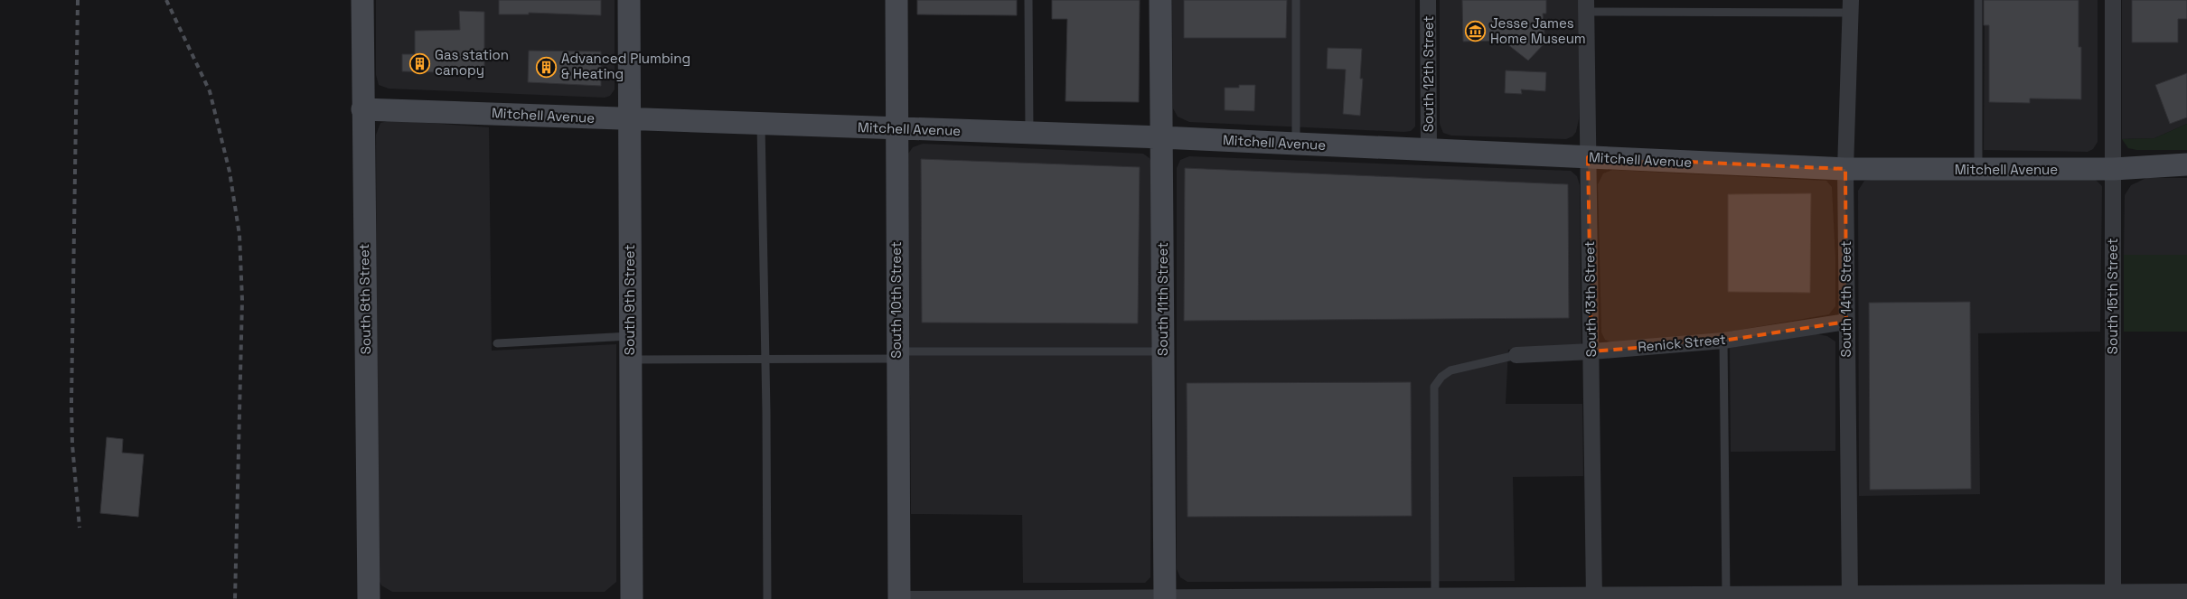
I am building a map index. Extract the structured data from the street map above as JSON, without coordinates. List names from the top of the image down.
{
  "streets": {
    "main road": [
      "Mitchell Avenue",
      "South 8th Street",
      "South 11th Street",
      "South 9th Street",
      "South 10th Street"
    ],
    "street": [
      "South 12th Street",
      "South 15th Street",
      "South 13th Street",
      "South 14th Street",
      "Renick Street"
    ]
  },
  "crossings": [
    ["South 12th Street", "Mitchell Avenue"],
    ["Mitchell Avenue", "South 15th Street"],
    ["Mitchell Avenue", "South 8th Street"],
    ["Mitchell Avenue", "South 11th Street"],
    ["Mitchell Avenue", "South 13th Street"],
    ["Mitchell Avenue", "South 14th Street"],
    ["Mitchell Avenue", "South 9th Street"],
    ["Mitchell Avenue", "South 10th Street"],
    ["South 13th Street", "Renick Street"],
    ["South 14th Street", "Renick Street"]
  ],
  "places": {
    "museum": ["Jesse James Home Museum"],
    "building": ["Gas station canopy", "Advanced Plumbing & Heating"]
  }
}
